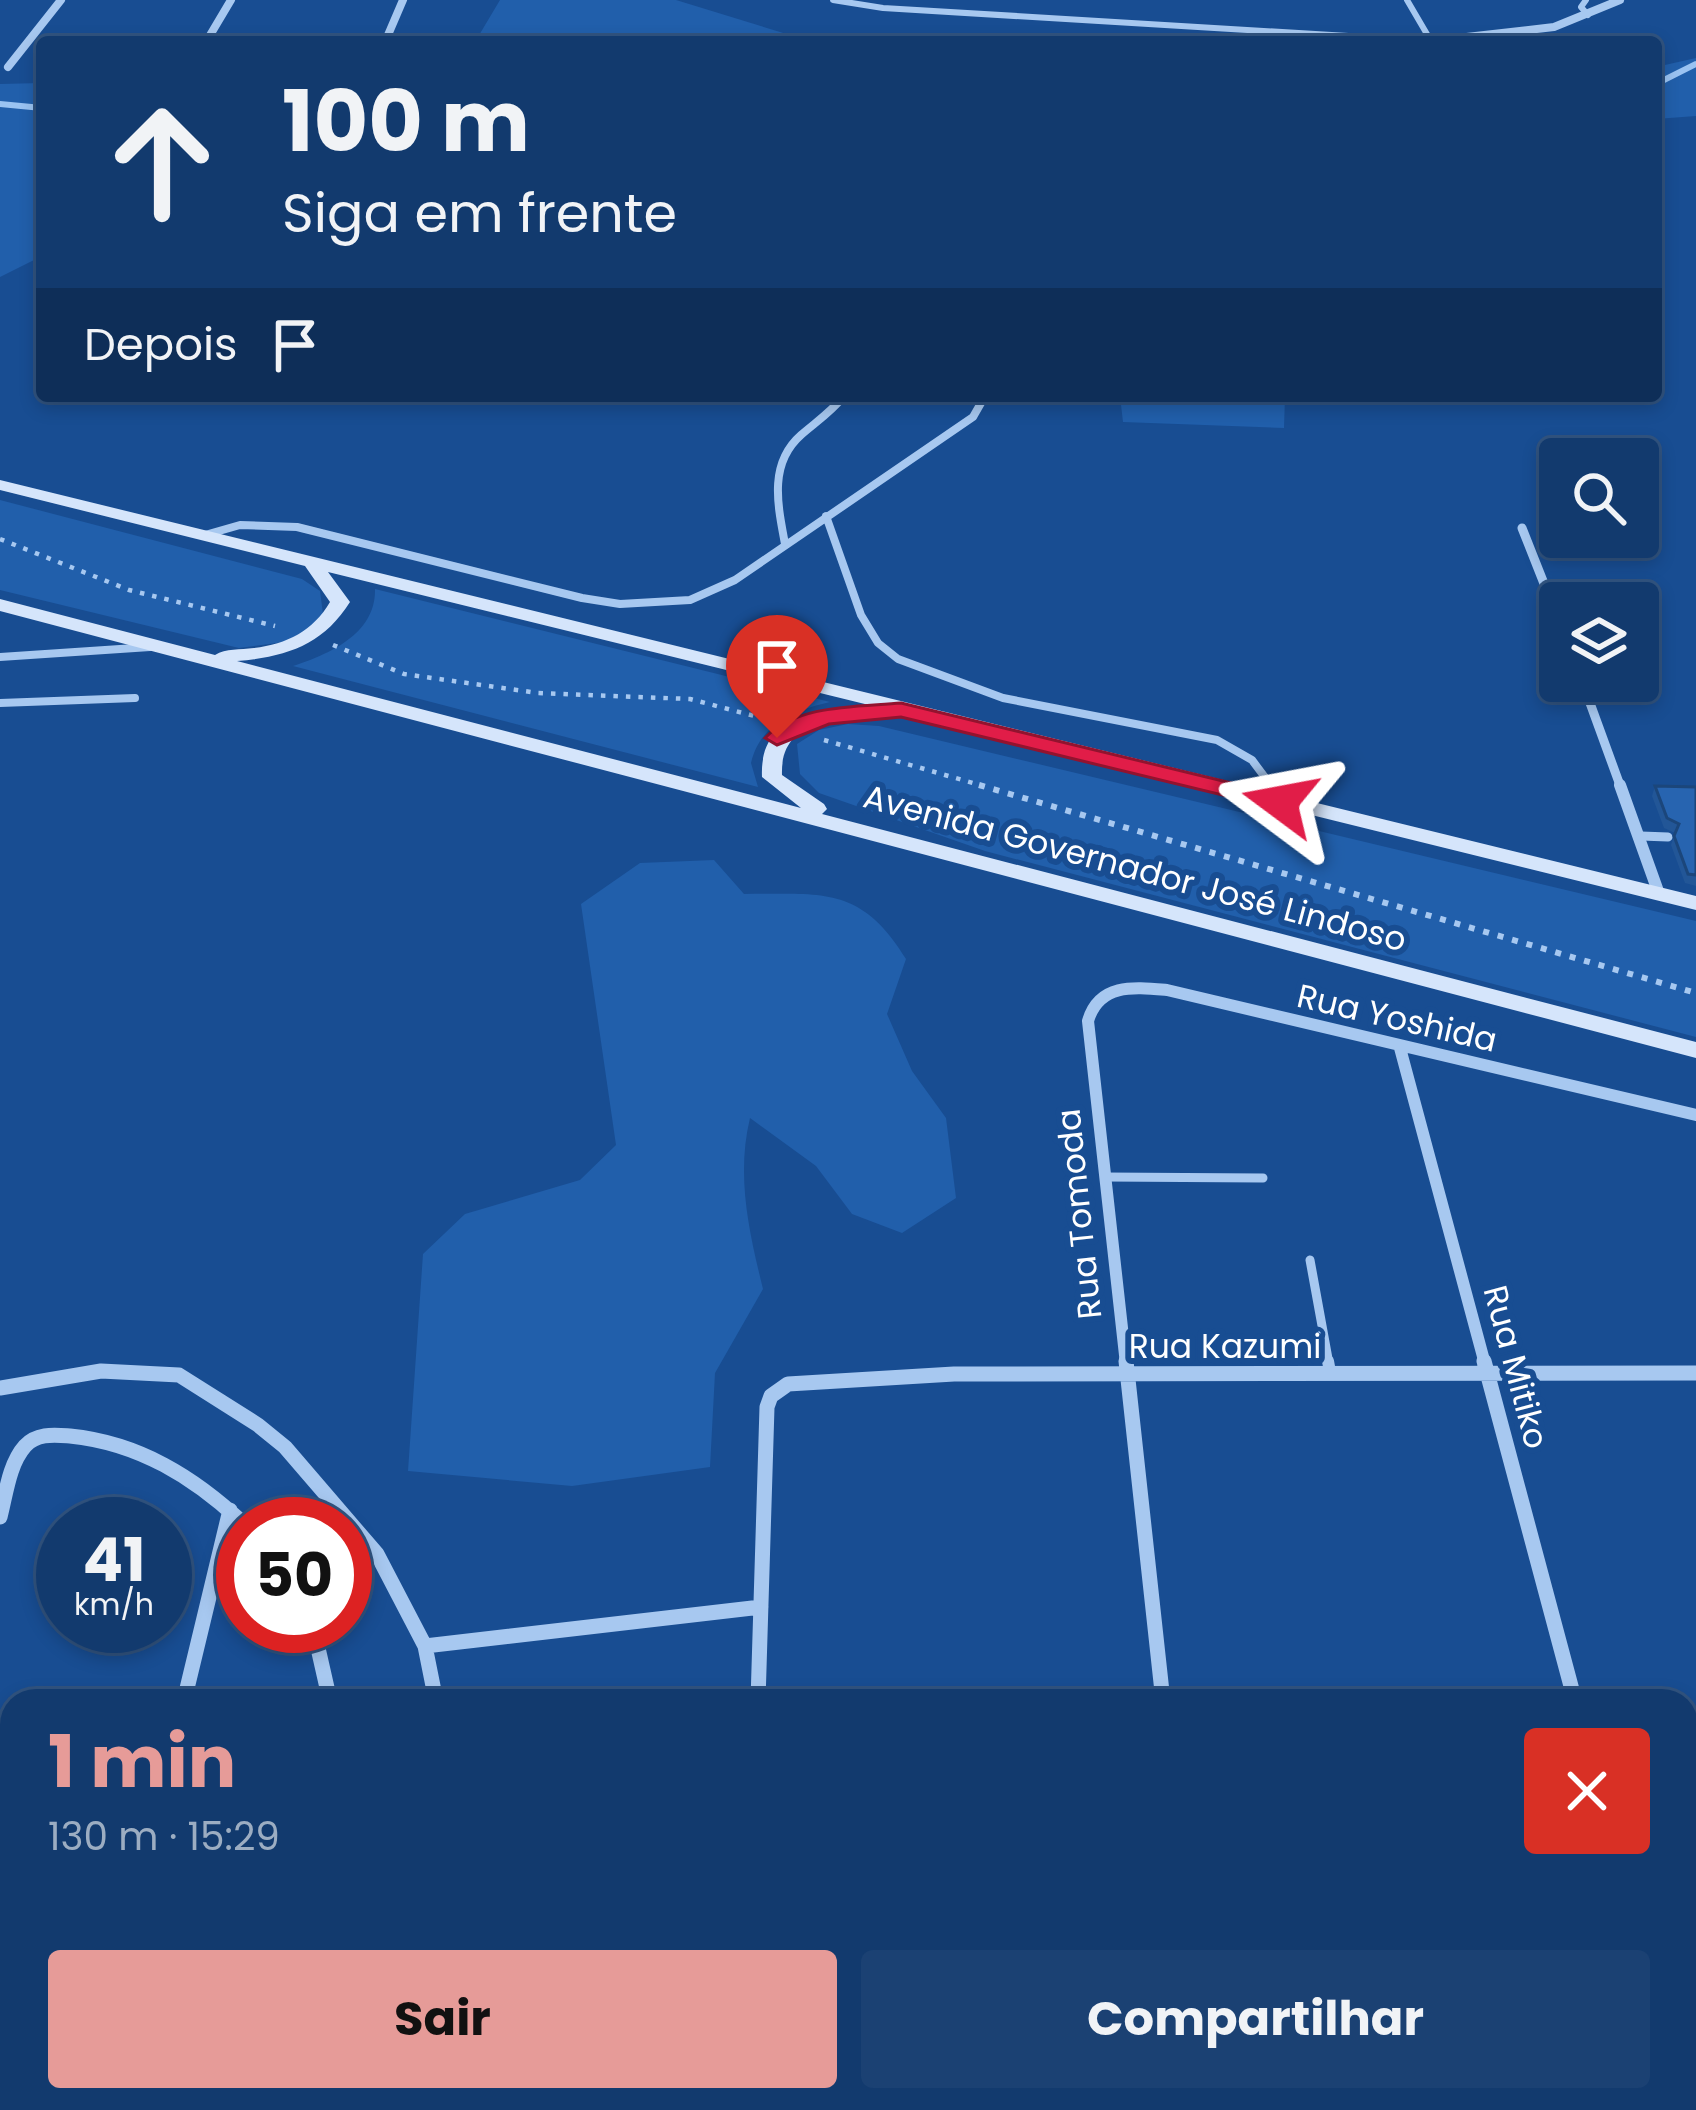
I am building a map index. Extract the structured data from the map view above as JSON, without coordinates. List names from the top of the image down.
{
  "streets": {
    "main road": ["Avenida Governador José Lindoso"],
    "street": [
      "Rua Yoshida",
      "Rua Tomoda",
      "Rua Kazumi",
      "Rua Mitiko"
    ]
  },
  "crossings": [
    ["Rua Yoshida", "Rua Tomoda"],
    ["Rua Yoshida", "Rua Mitiko"],
    ["Rua Tomoda", "Rua Kazumi"],
    ["Rua Kazumi", "Rua Mitiko"]
  ],
  "page": {
    "turn": ["100 m", "Siga em frente"],
    "then": "Depois",
    "speed": "41 km/h",
    "limit": "50",
    "heading": ["1 min", "130 m · 15:29"],
    "buttons": ["Sair", "Compartilhar"]
  }
}
